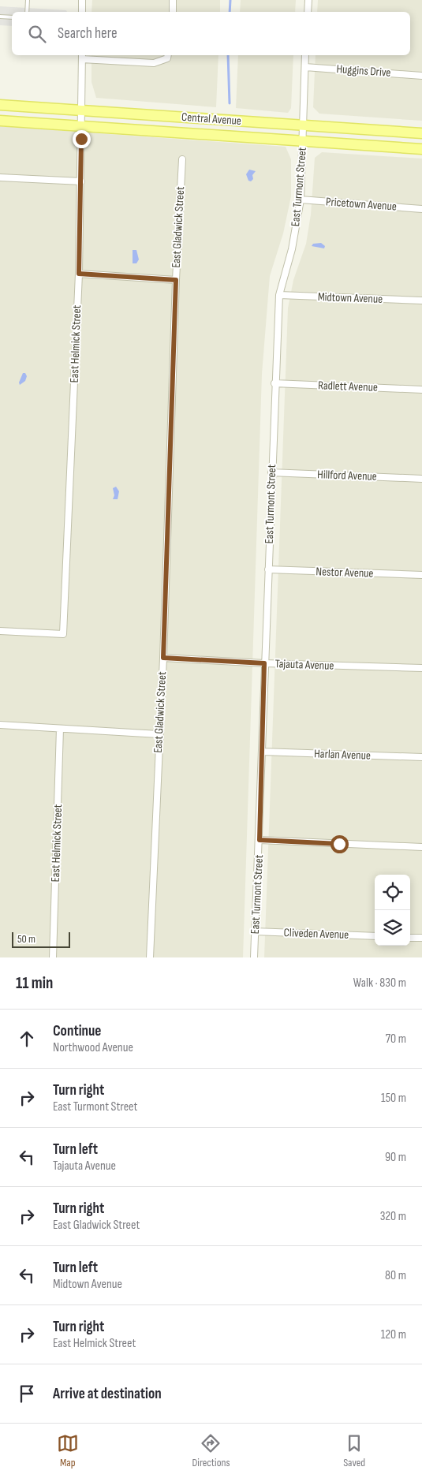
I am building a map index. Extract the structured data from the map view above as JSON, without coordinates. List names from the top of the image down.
{
  "streets": {
    "main road": ["Central Avenue"],
    "street": [
      "Huggins Drive",
      "East Turmont Street",
      "Pricetown Avenue",
      "East Gladwick Street",
      "Midtown Avenue",
      "East Helmick Street",
      "Radlett Avenue",
      "Hillford Avenue",
      "Nestor Avenue",
      "Tajauta Avenue",
      "Harlan Avenue",
      "Cliveden Avenue"
    ]
  },
  "crossings": [
    ["Huggins Drive", "East Turmont Street"],
    ["Central Avenue", "East Turmont Street"],
    ["Central Avenue", "East Helmick Street"],
    ["East Turmont Street", "Pricetown Avenue"],
    ["East Turmont Street", "Midtown Avenue"],
    ["East Turmont Street", "Radlett Avenue"],
    ["East Turmont Street", "Hillford Avenue"],
    ["East Turmont Street", "Nestor Avenue"],
    ["East Turmont Street", "Tajauta Avenue"],
    ["East Turmont Street", "Harlan Avenue"],
    ["East Turmont Street", "Cliveden Avenue"],
    ["East Gladwick Street", "Tajauta Avenue"]
  ],
  "scale_bar": "50 m",
  "page": {
    "search": "Search here",
    "scale": "50 m",
    "heading": ["11 min", "Walk · 830 m"],
    "list": [
      ["Continue", "Northwood Avenue", "70 m"],
      ["Turn right", "East Turmont Street", "150 m"],
      ["Turn left", "Tajauta Avenue", "90 m"],
      ["Turn right", "East Gladwick Street", "320 m"],
      ["Turn left", "Midtown Avenue", "80 m"],
      ["Turn right", "East Helmick Street", "120 m"],
      "Arrive at destination"
    ],
    "nav": ["Map", "Directions", "Saved"]
  }
}
